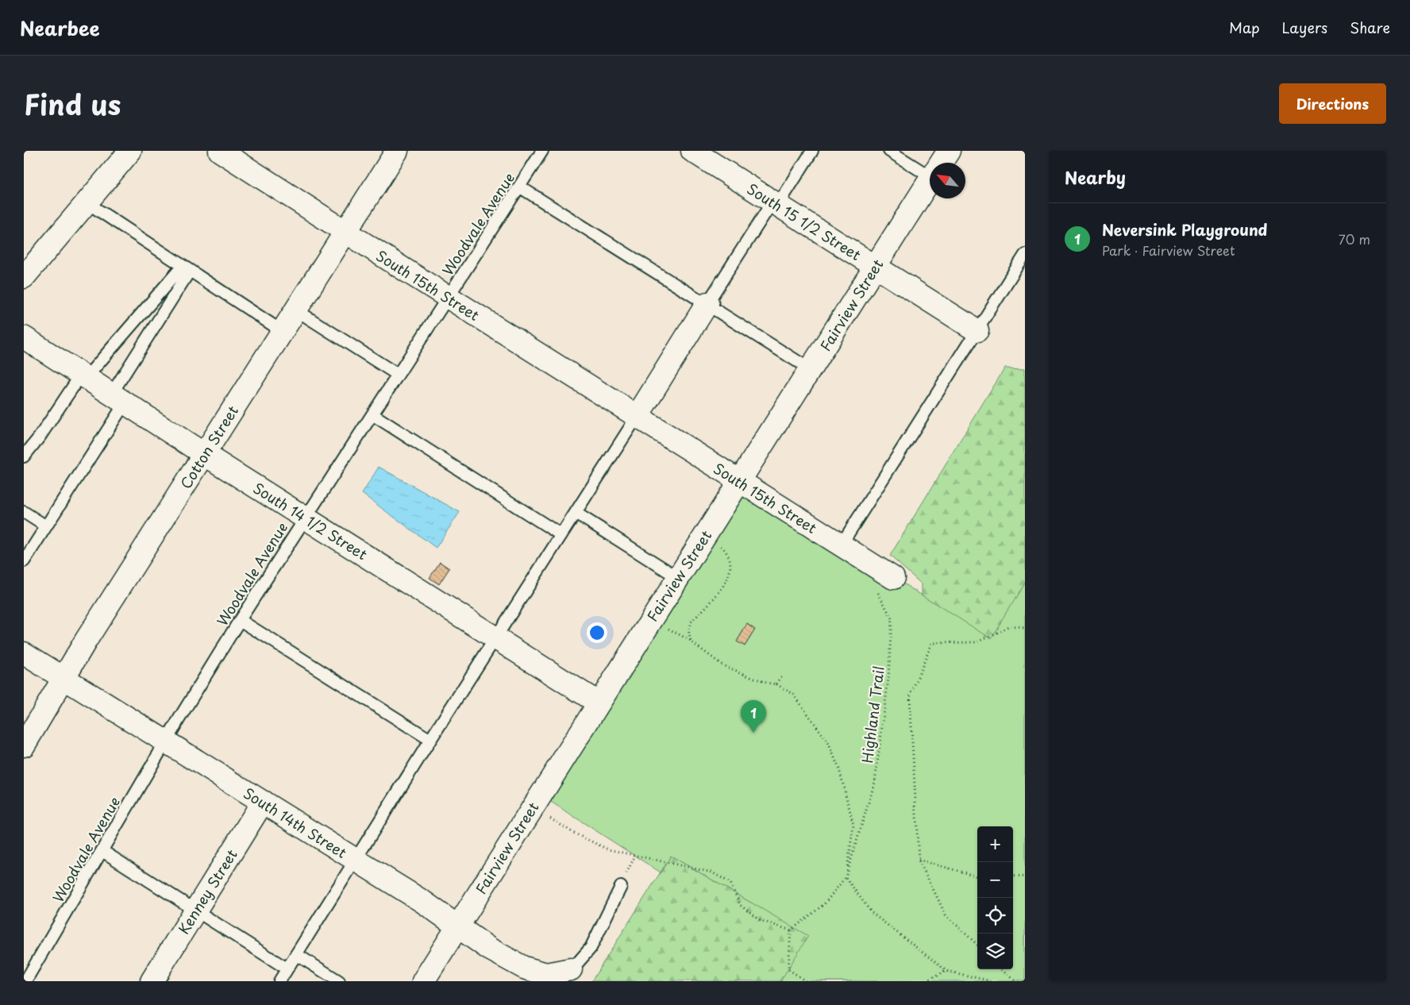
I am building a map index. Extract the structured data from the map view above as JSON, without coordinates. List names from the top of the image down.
{
  "streets": {
    "street": [
      "South 15 1/2 Street",
      "South 15th Street",
      "Fairview Street",
      "Cotton Street",
      "South 14 1/2 Street",
      "South 14th Street",
      "Kenney Street"
    ],
    "lane": ["Woodvale Avenue"],
    "path": ["Highland Trail"]
  },
  "crossings": [
    ["South 15 1/2 Street", "Fairview Street"],
    ["Woodvale Avenue", "South 15th Street"],
    ["Woodvale Avenue", "South 14 1/2 Street"],
    ["Woodvale Avenue", "South 14th Street"],
    ["South 15th Street", "Fairview Street"],
    ["South 15th Street", "Cotton Street"],
    ["South 15th Street", "Highland Trail"],
    ["Fairview Street", "South 14 1/2 Street"],
    ["Fairview Street", "South 14th Street"],
    ["Cotton Street", "South 14 1/2 Street"],
    ["Cotton Street", "South 14th Street"],
    ["South 14th Street", "Kenney Street"]
  ],
  "north": "top left",
  "page": {
    "header": "Nearbee",
    "nav": ["Map", "Layers", "Share"],
    "title": "Find us",
    "buttons": "Directions",
    "heading": "Nearby",
    "list": [
      {
        "mark": "1",
        "name": "Neversink Playground",
        "note": "Park · Fairview Street",
        "value": "70 m"
      }
    ],
    "pins": "1",
    "map_buttons": ["+", "−"]
  }
}
